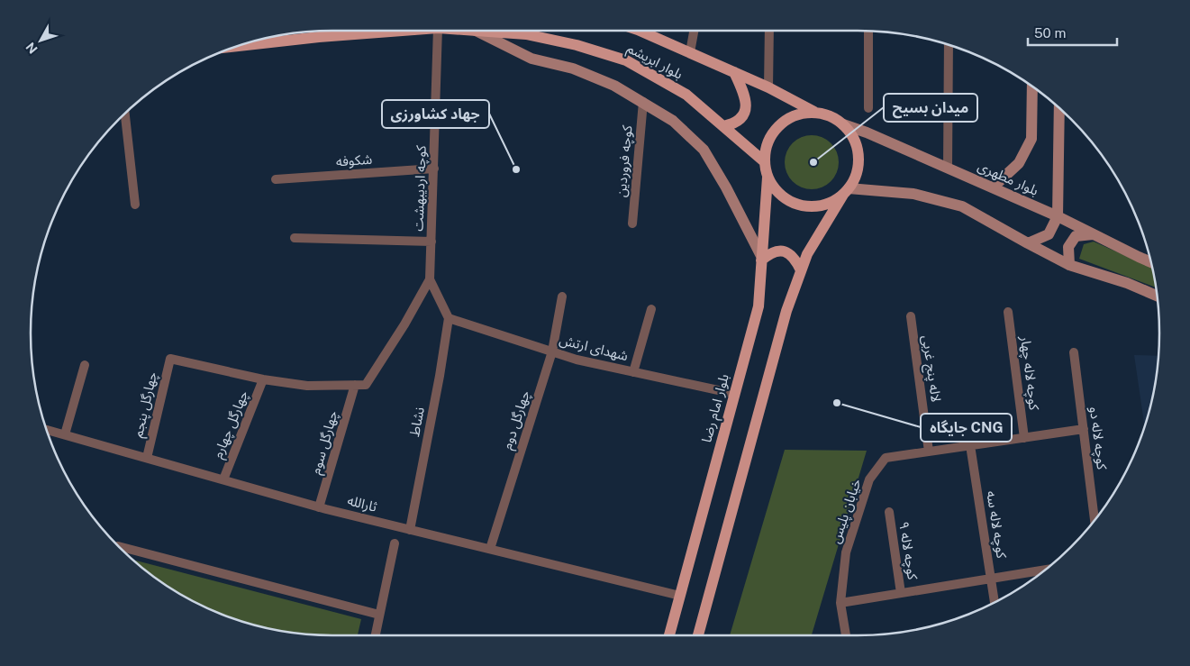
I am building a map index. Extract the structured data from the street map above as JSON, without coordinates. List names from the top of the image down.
{
  "streets": {
    "main road": ["بلوار ابریشم", "بلوار مطهری", "بلوار امام رضا"],
    "street": [
      "شکوفه",
      "کوچه فروردین",
      "کوچه اردیبهشت",
      "شهدای ارتش",
      "لاله پنج غربی",
      "کوچه لاله چهار",
      "چهارگل پنجم",
      "چهارگل دوم",
      "نشاط",
      "چهارگل چهارم",
      "کوچه لاله دو",
      "چهارگل سوم",
      "ثارالله",
      "خیابان پلیس",
      "کوچه لاله سه",
      "کوچه لاله ۹"
    ]
  },
  "crossings": [
    ["بلوار ابریشم", "بلوار مطهری"],
    ["بلوار ابریشم", "بلوار امام رضا"],
    ["شکوفه", "کوچه اردیبهشت"],
    ["بلوار مطهری", "بلوار امام رضا"],
    ["کوچه اردیبهشت", "شهدای ارتش"],
    ["کوچه اردیبهشت", "نشاط"],
    ["شهدای ارتش", "بلوار امام رضا"],
    ["شهدای ارتش", "چهارگل دوم"],
    ["شهدای ارتش", "نشاط"],
    ["لاله پنج غربی", "خیابان پلیس"],
    ["کوچه لاله چهار", "خیابان پلیس"],
    ["چهارگل پنجم", "چهارگل چهارم"],
    ["چهارگل پنجم", "ثارالله"],
    ["بلوار امام رضا", "ثارالله"],
    ["چهارگل دوم", "ثارالله"],
    ["نشاط", "ثارالله"],
    ["چهارگل چهارم", "ثارالله"],
    ["کوچه لاله دو", "خیابان پلیس"],
    ["چهارگل سوم", "ثارالله"],
    ["خیابان پلیس", "کوچه لاله سه"]
  ],
  "places": ["میدان بسیح", "جهاد کشاورزی", "جایگاه CNG"],
  "scale_bar": "50 m",
  "north": "bottom left"
}
